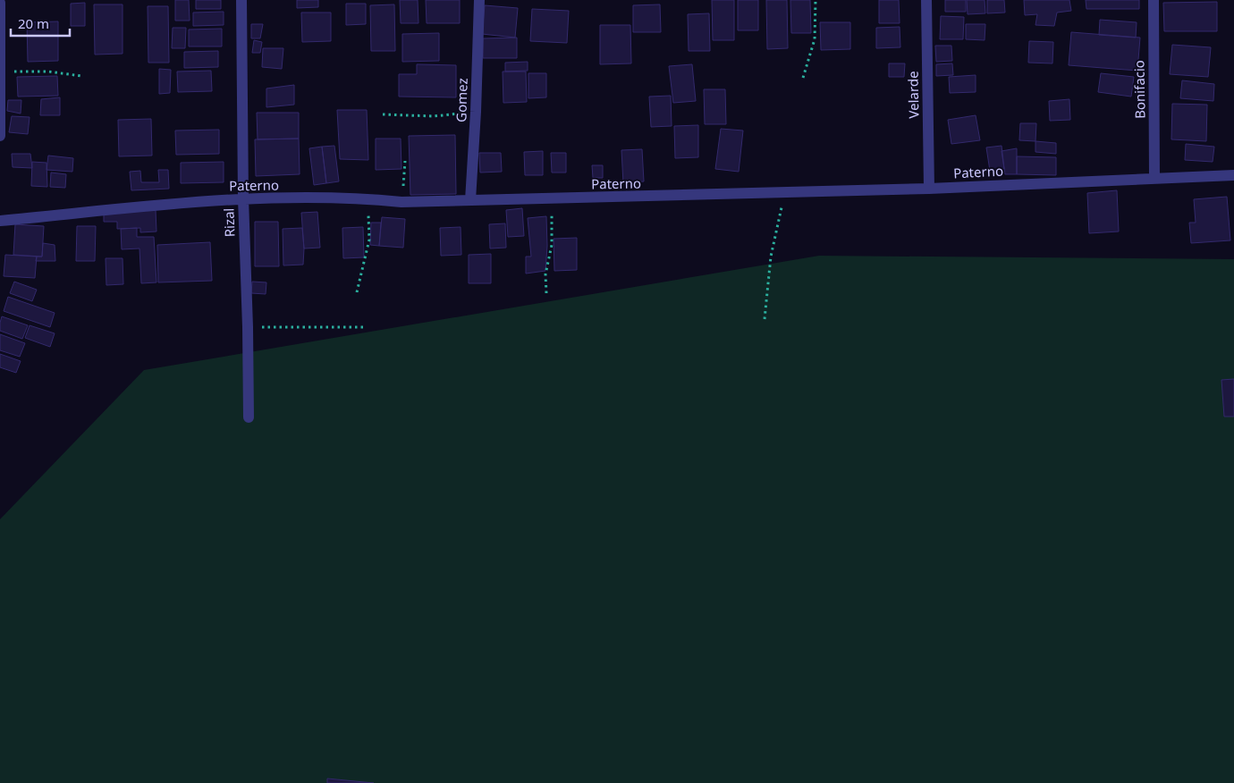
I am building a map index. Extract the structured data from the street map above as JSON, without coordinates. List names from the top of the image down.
{
  "streets": {
    "street": [
      "Bonifacio",
      "Velarde",
      "Gomez",
      "Paterno",
      "Rizal"
    ]
  },
  "crossings": [
    ["Bonifacio", "Paterno"],
    ["Velarde", "Paterno"],
    ["Gomez", "Paterno"],
    ["Paterno", "Rizal"]
  ],
  "scale_bar": "20 m"
}
